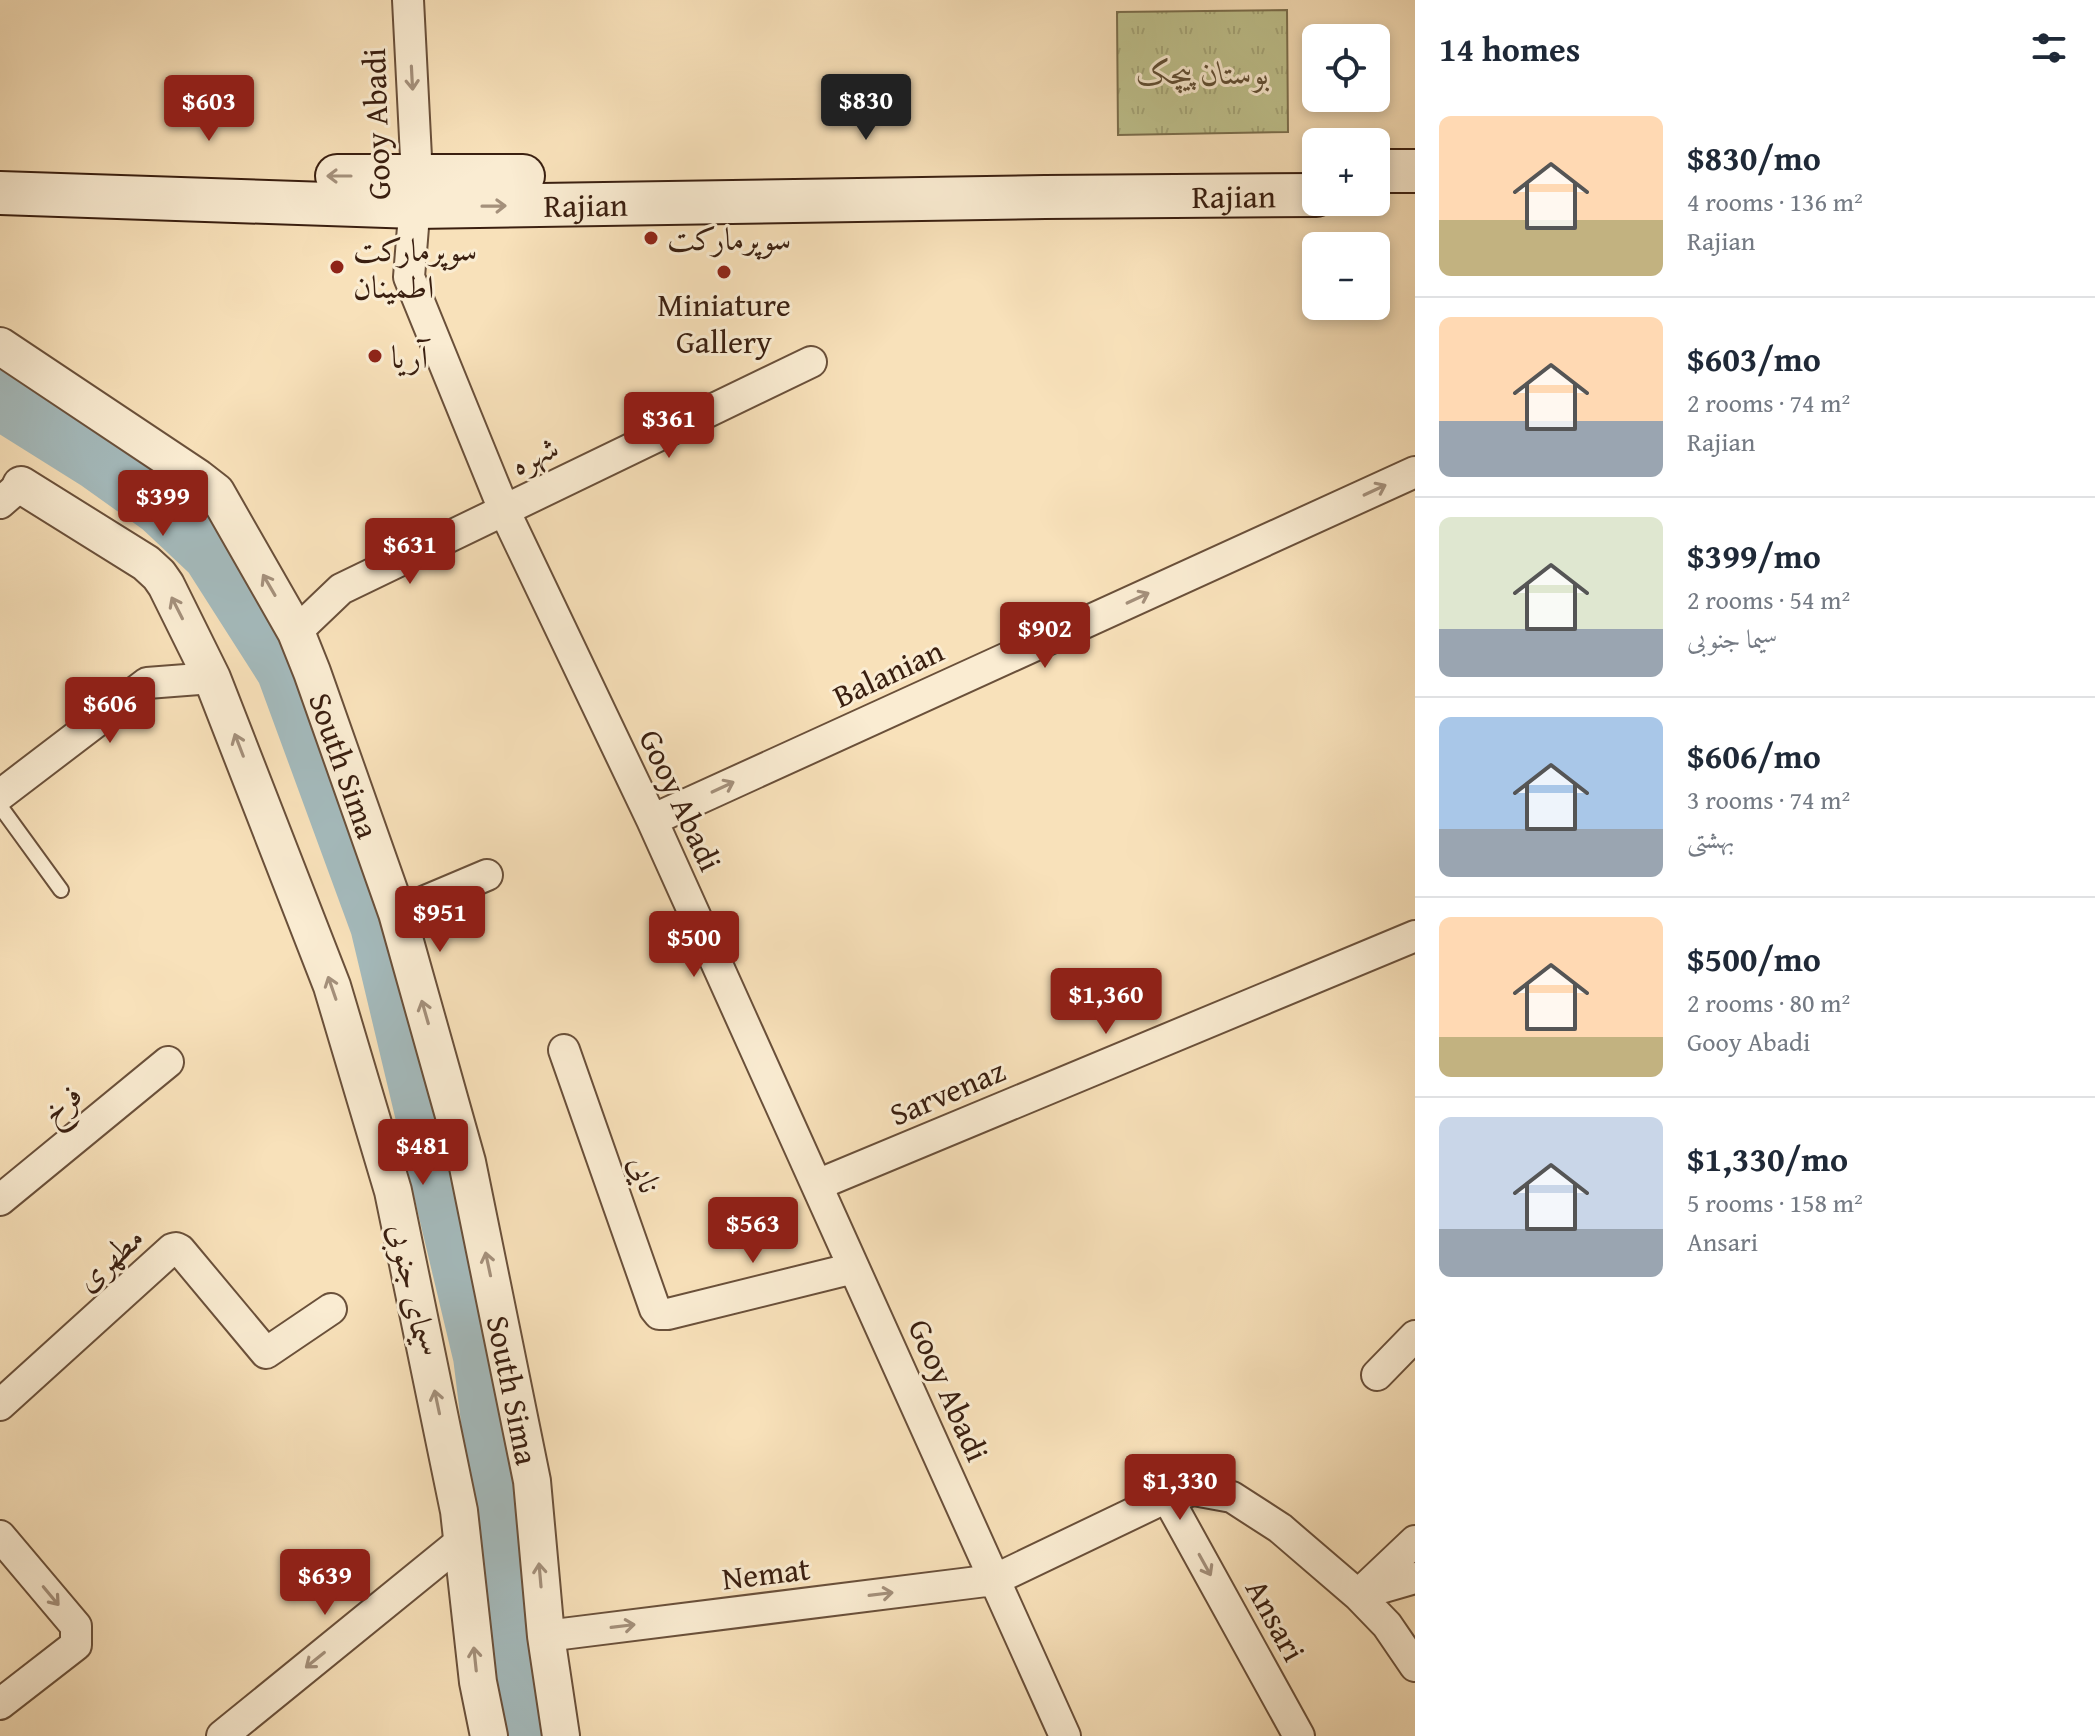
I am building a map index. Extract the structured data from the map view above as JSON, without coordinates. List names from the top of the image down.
{
  "streets": {
    "main road": ["Rajian"],
    "street": [
      "Gooy Abadi",
      "شهره",
      "Balanian",
      "South Sima",
      "Sarvenaz",
      "فرخ",
      "نایی",
      "مطهری",
      "سیمای جنوبی",
      "Nemat",
      "Ansari"
    ]
  },
  "crossings": [
    ["Gooy Abadi", "Rajian"],
    ["Gooy Abadi", "شهره"],
    ["Gooy Abadi", "Balanian"],
    ["Gooy Abadi", "Sarvenaz"],
    ["Gooy Abadi", "نایی"],
    ["Gooy Abadi", "Nemat"],
    ["شهره", "South Sima"],
    ["South Sima", "Nemat"],
    ["Nemat", "Ansari"]
  ],
  "one_way": [
    "Balanian",
    "South Sima",
    "سیمای جنوبی",
    "Nemat",
    "Ansari"
  ],
  "parks": ["بوستان پیچک"],
  "places": [
    "سوپرمارکت",
    "سوپرمارکت اطمینان",
    "Miniature Gallery",
    "آریا"
  ],
  "page": {
    "heading": "14 homes",
    "map_buttons": ["+", "−"],
    "price": [
      "$830",
      "$603",
      "$361",
      "$399",
      "$631",
      "$902",
      "$606",
      "$951",
      "$500",
      "$1,360",
      "$481",
      "$563",
      "$1,330",
      "$639"
    ],
    "list": [
      {
        "name": "$830/mo",
        "note": "4 rooms · 136 m² · Rajian"
      },
      {
        "name": "$603/mo",
        "note": "2 rooms · 74 m² · Rajian"
      },
      {
        "name": "$399/mo",
        "note": "2 rooms · 54 m² · سیما جنوبی"
      },
      {
        "name": "$606/mo",
        "note": "3 rooms · 74 m² · بهشتی"
      },
      {
        "name": "$500/mo",
        "note": "2 rooms · 80 m² · Gooy Abadi"
      },
      {
        "name": "$1,330/mo",
        "note": "5 rooms · 158 m² · Ansari"
      }
    ]
  }
}
